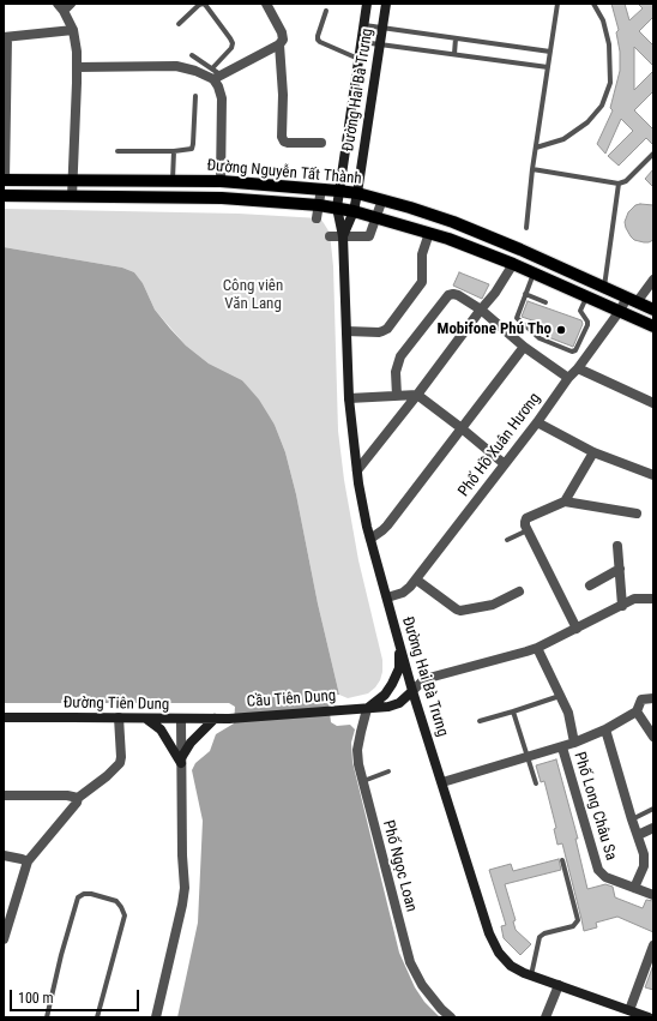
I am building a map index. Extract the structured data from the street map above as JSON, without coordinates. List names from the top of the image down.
{
  "streets": {
    "main road": ["Đường Nguyễn Tất Thành"],
    "street": [
      "Đường Hai Bà Trưng",
      "Phố Hồ Xuân Hương",
      "Cầu Tiên Dung",
      "Đường Tiên Dung",
      "Phố Long Châu Sa",
      "Phố Ngọc Loan"
    ]
  },
  "crossings": [
    ["Đường Hai Bà Trưng", "Đường Nguyễn Tất Thành"],
    ["Đường Hai Bà Trưng", "Phố Hồ Xuân Hương"],
    ["Đường Nguyễn Tất Thành", "Phố Hồ Xuân Hương"],
    ["Cầu Tiên Dung", "Đường Tiên Dung"],
    ["Cầu Tiên Dung", "Phố Ngọc Loan"]
  ],
  "parks": ["Công viên Văn Lang"],
  "places": ["Mobifone Phú Thọ"],
  "scale_bar": "100 m"
}
